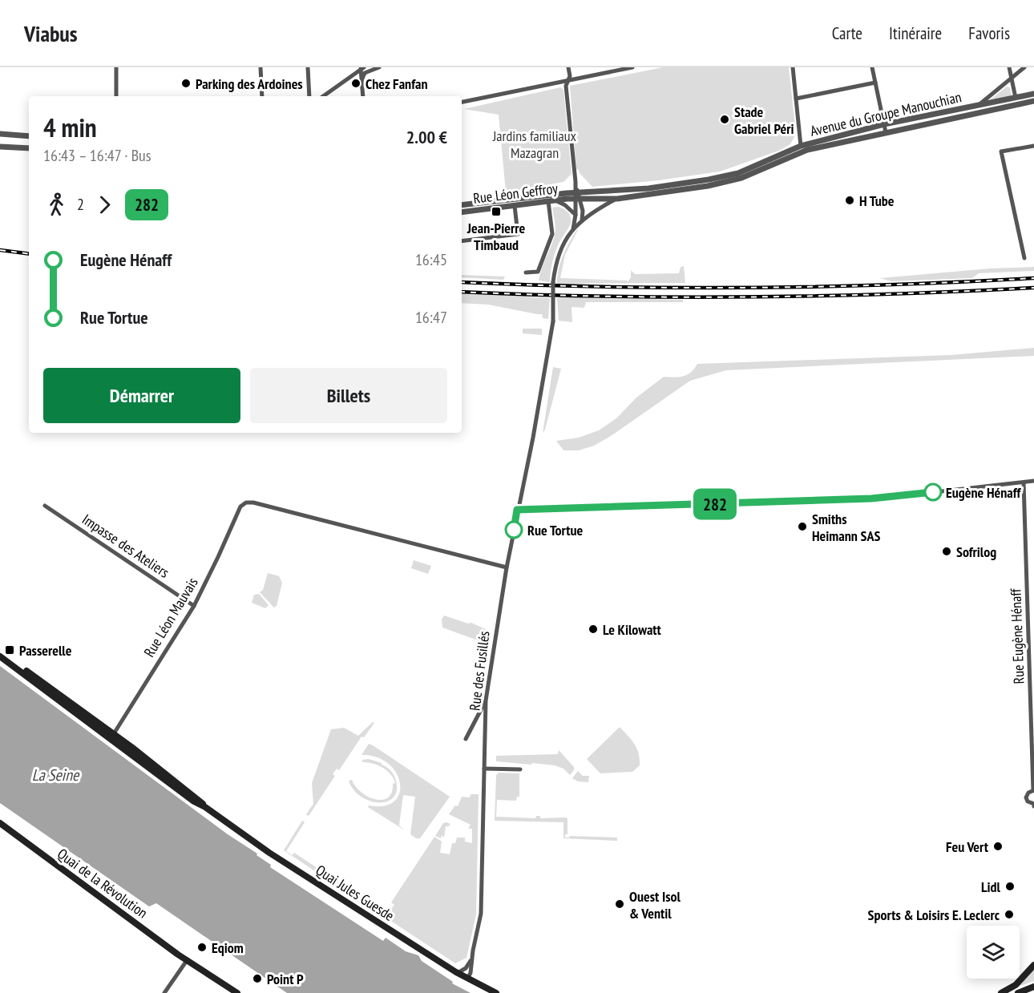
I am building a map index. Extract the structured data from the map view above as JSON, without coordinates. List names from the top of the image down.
{
  "streets": {
    "main road": ["Quai de la Révolution", "Quai Jules Guesde"],
    "street": [
      "Avenue du Groupe Manouchian",
      "Rue Léon Geffroy",
      "Impasse des Ateliers",
      "Rue Léon Mauvais",
      "Rue Eugène Hénaff",
      "Rue des Fusillés"
    ]
  },
  "crossings": [
    ["Avenue du Groupe Manouchian", "Rue Léon Geffroy"],
    ["Impasse des Ateliers", "Rue Léon Mauvais"],
    ["Rue Léon Mauvais", "Rue des Fusillés"],
    ["Rue Léon Mauvais", "Quai Jules Guesde"],
    ["Rue des Fusillés", "Quai Jules Guesde"]
  ],
  "water": ["La Seine"],
  "parks": ["Jardins familiaux Mazagran"],
  "places": {
    "other": [
      "Parking des Ardoines",
      "Chez Fanfan",
      "Stade Gabriel Péri",
      "H Tube",
      "Eugène Hénaff",
      "Smiths Heimann SAS",
      "Rue Tortue",
      "Sofrilog",
      "Le Kilowatt",
      "Feu Vert",
      "Lidl",
      "Ouest Isol & Ventil",
      "Sports & Loisirs E. Leclerc",
      "Eqiom",
      "Point P"
    ],
    "transit": ["Jean-Pierre Timbaud", "Passerelle"]
  },
  "lines": ["bus line 282"],
  "page": {
    "header": "Viabus",
    "nav": ["Carte", "Itinéraire", "Favoris"],
    "on_map": "282",
    "heading": ["4 min", "16:43 – 16:47 · Bus", "2.00 €"],
    "legs": ["2", "282"],
    "list": [
      {
        "name": "Eugène Hénaff",
        "value": "16:45"
      },
      {
        "name": "Rue Tortue",
        "value": "16:47"
      }
    ],
    "buttons": ["Démarrer", "Billets"]
  }
}
